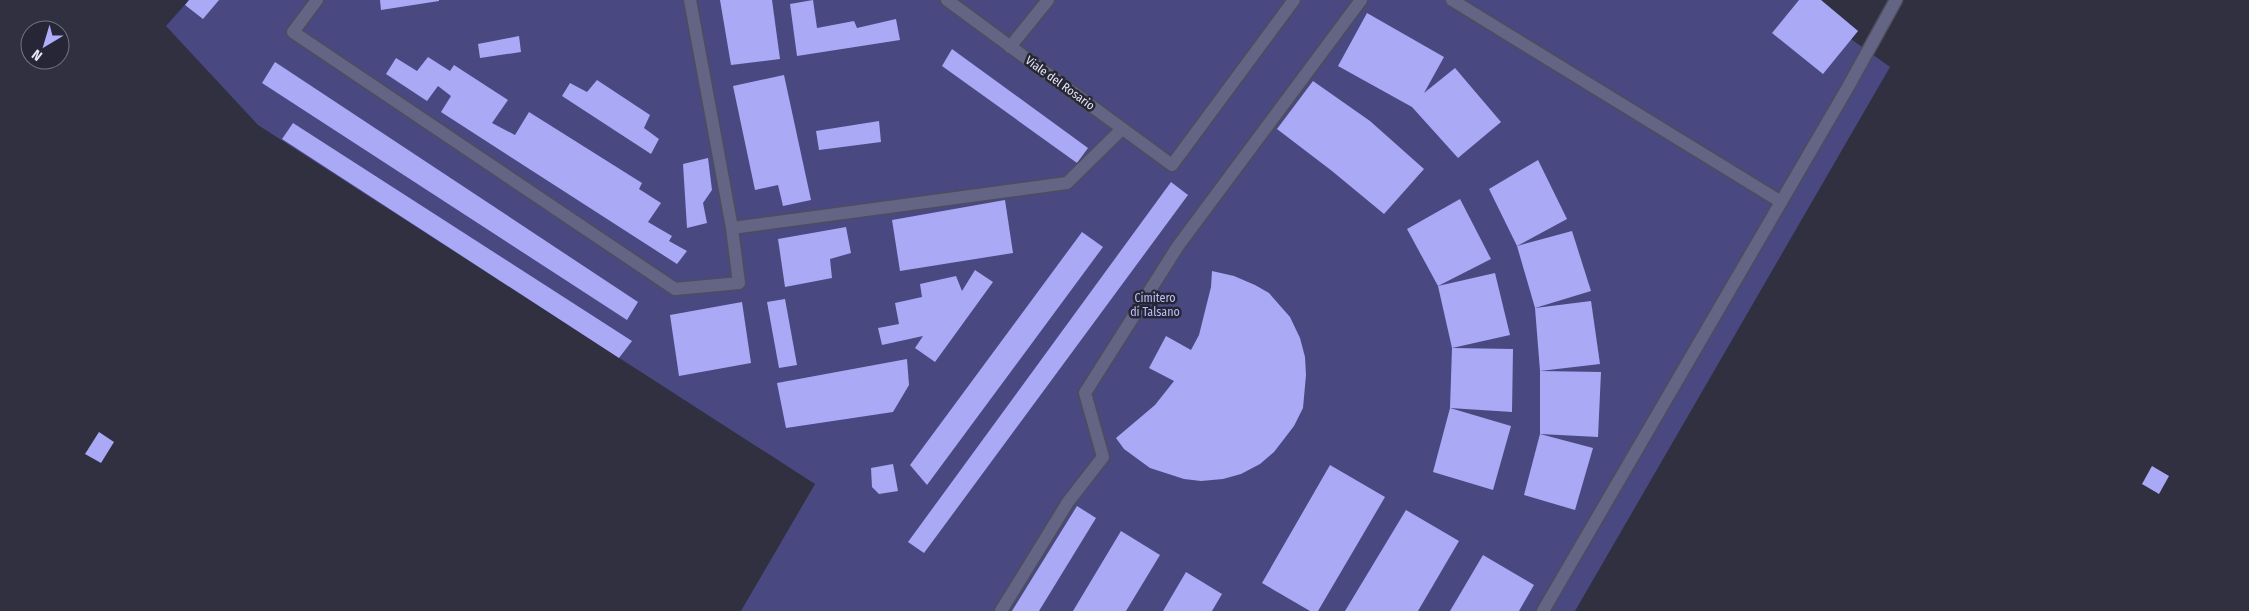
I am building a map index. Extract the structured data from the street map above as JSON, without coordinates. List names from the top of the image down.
{
  "streets": {
    "street": ["Viale del Rosario"]
  },
  "parks": ["Cimitero di Talsano"],
  "north": "bottom left"
}
